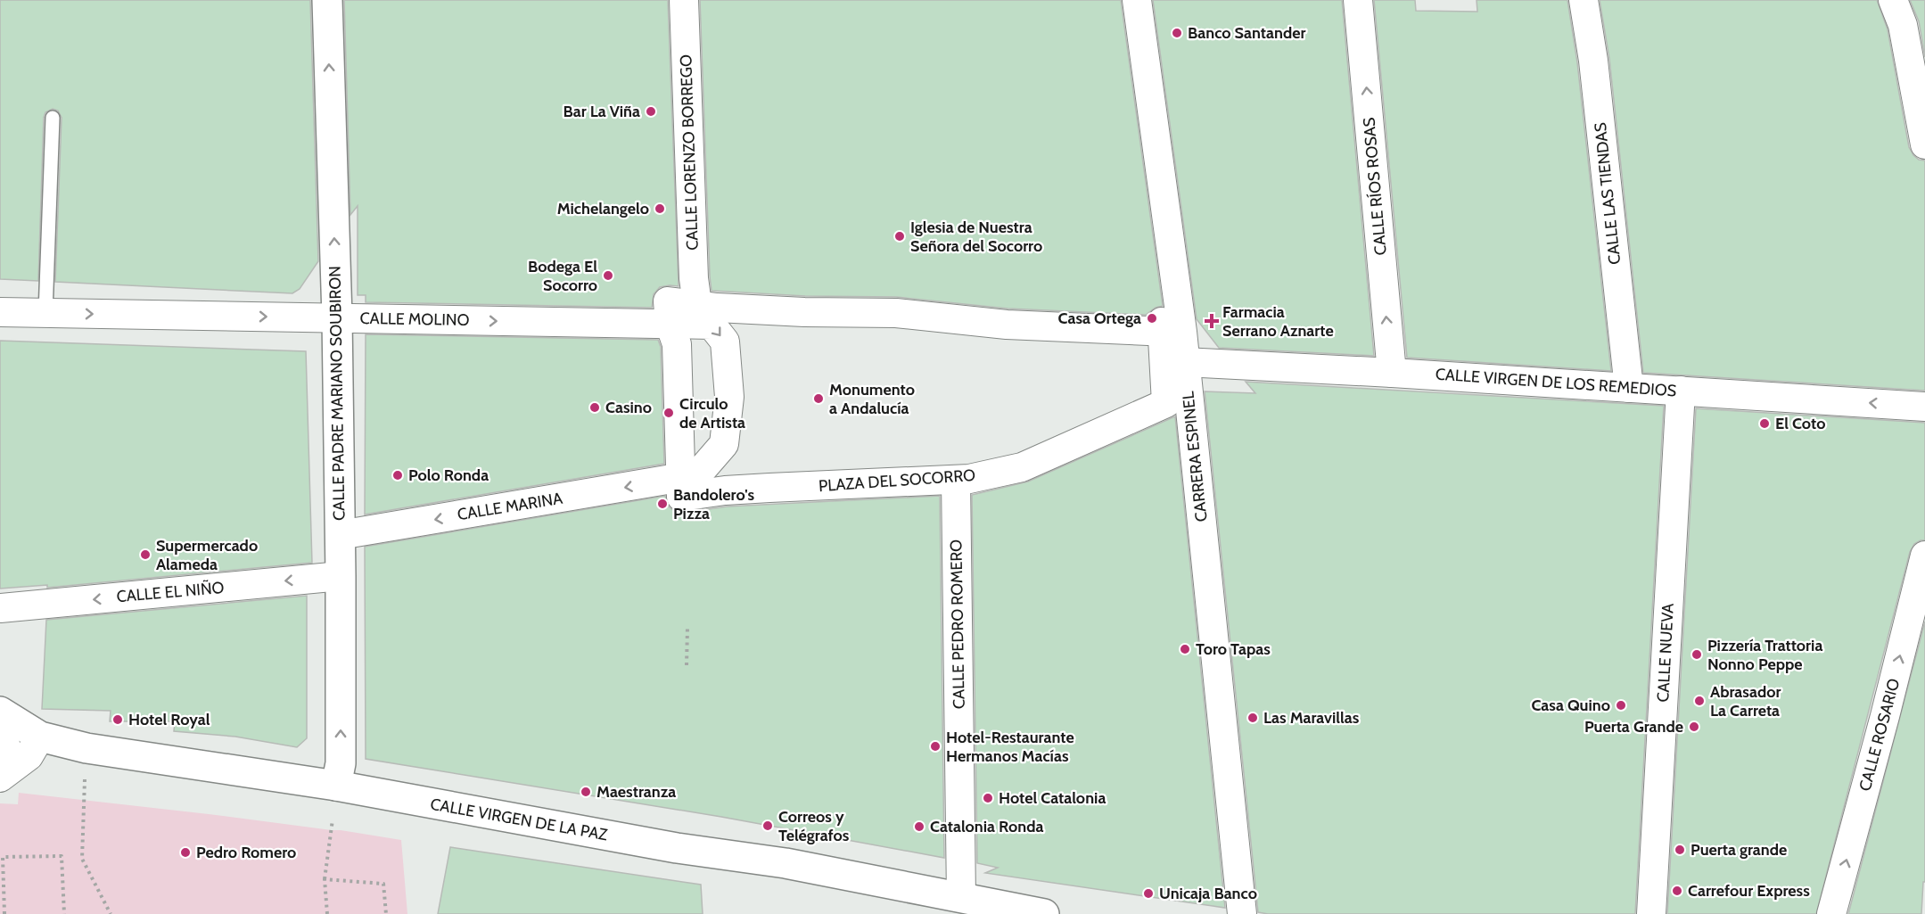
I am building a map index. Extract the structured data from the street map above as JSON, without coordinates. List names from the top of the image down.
{
  "streets": {
    "street": [
      "CALLE LORENZO BORREGO",
      "CALLE RÍOS ROSAS",
      "CALLE LAS TIENDAS",
      "CALLE MOLINO",
      "CALLE VIRGEN DE LOS REMEDIOS",
      "CALLE PADRE MARIANO SOUBIRON",
      "CARRERA ESPINEL",
      "PLAZA DEL SOCORRO",
      "CALLE MARINA",
      "CALLE EL NIÑO",
      "CALLE PEDRO ROMERO",
      "CALLE NUEVA",
      "CALLE ROSARIO",
      "CALLE VIRGEN DE LA PAZ"
    ]
  },
  "crossings": [
    ["CALLE LORENZO BORREGO", "PLAZA DEL SOCORRO"],
    ["CALLE RÍOS ROSAS", "CALLE VIRGEN DE LOS REMEDIOS"],
    ["CALLE LAS TIENDAS", "CALLE VIRGEN DE LOS REMEDIOS"],
    ["CALLE MOLINO", "CALLE PADRE MARIANO SOUBIRON"],
    ["CALLE MOLINO", "PLAZA DEL SOCORRO"],
    ["CALLE MOLINO", "CALLE MARINA"],
    ["CALLE VIRGEN DE LOS REMEDIOS", "CARRERA ESPINEL"],
    ["CALLE VIRGEN DE LOS REMEDIOS", "PLAZA DEL SOCORRO"],
    ["CALLE VIRGEN DE LOS REMEDIOS", "CALLE NUEVA"],
    ["CALLE PADRE MARIANO SOUBIRON", "CALLE MARINA"],
    ["CALLE PADRE MARIANO SOUBIRON", "CALLE EL NIÑO"],
    ["CALLE PADRE MARIANO SOUBIRON", "CALLE VIRGEN DE LA PAZ"],
    ["CARRERA ESPINEL", "PLAZA DEL SOCORRO"],
    ["PLAZA DEL SOCORRO", "CALLE MARINA"],
    ["PLAZA DEL SOCORRO", "CALLE PEDRO ROMERO"],
    ["CALLE PEDRO ROMERO", "CALLE VIRGEN DE LA PAZ"]
  ],
  "one_way": [
    "CALLE RÍOS ROSAS",
    "CALLE PADRE MARIANO SOUBIRON",
    "CALLE MARINA",
    "CALLE EL NIÑO",
    "CALLE ROSARIO"
  ],
  "places": {
    "other": [
      "Banco Santander",
      "Bar La Viña",
      "Michelangelo",
      "Iglesia de Nuestra Señora del Socorro",
      "Bodega El Socorro",
      "Casa Ortega",
      "Monumento a Andalucía",
      "Casino",
      "Circulo de Artista",
      "El Coto",
      "Polo Ronda",
      "Bandolero's Pizza",
      "Supermercado Alameda",
      "Toro Tapas",
      "Pizzería Trattoria Nonno Peppe",
      "Abrasador La Carreta",
      "Casa Quino",
      "Las Maravillas",
      "Hotel Royal",
      "Puerta Grande",
      "Hotel-Restaurante Hermanos Macías",
      "Maestranza",
      "Hotel Catalonia",
      "Correos y Telégrafos",
      "Catalonia Ronda",
      "Puerta grande",
      "Pedro Romero",
      "Carrefour Express",
      "Unicaja Banco"
    ],
    "health": ["Farmacia Serrano Aznarte"]
  }
}
